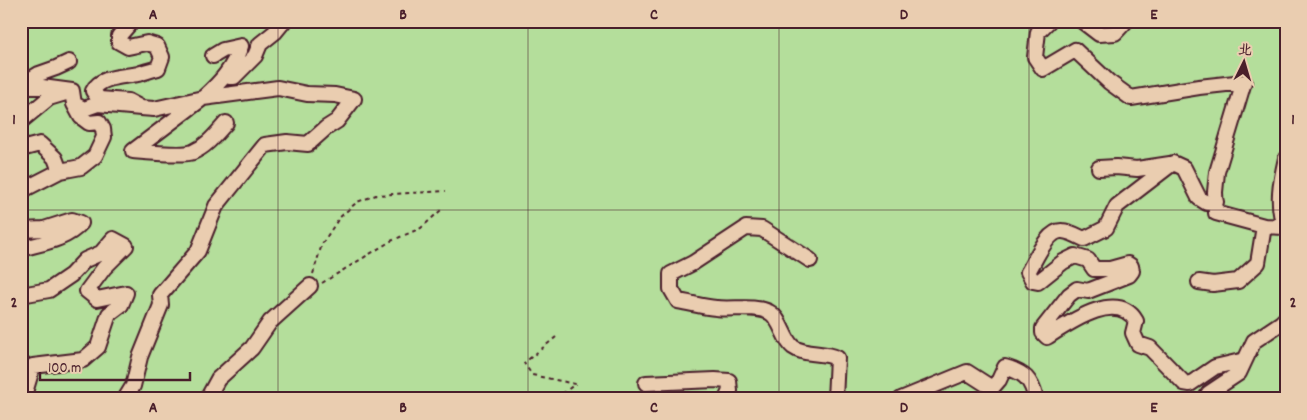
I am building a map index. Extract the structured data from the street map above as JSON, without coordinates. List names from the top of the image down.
{
  "scale_bar": "100 m",
  "north": "top",
  "grid": {
    "columns": [
      "A",
      "B",
      "C",
      "D",
      "E"
    ],
    "rows": ["1", "2"]
  }
}
